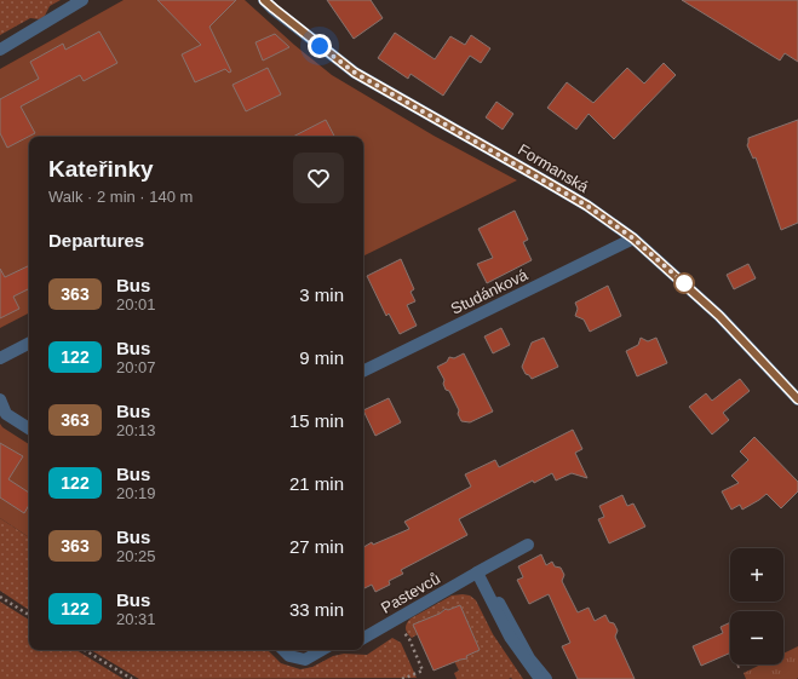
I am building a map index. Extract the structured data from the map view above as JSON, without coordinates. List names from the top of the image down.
{
  "streets": {
    "street": ["Formanská", "Studánková", "Pastevců"]
  },
  "crossings": [
    ["Formanská", "Studánková"]
  ],
  "lines": ["bus line 363"],
  "page": {
    "heading": [
      ["Kateřinky", "Walk · 2 min · 140 m"],
      "Departures"
    ],
    "list": [
      {
        "mark": "363",
        "name": "Bus",
        "note": "20:01",
        "value": "3 min"
      },
      {
        "mark": "122",
        "name": "Bus",
        "note": "20:07",
        "value": "9 min"
      },
      {
        "mark": "363",
        "name": "Bus",
        "note": "20:13",
        "value": "15 min"
      },
      {
        "mark": "122",
        "name": "Bus",
        "note": "20:19",
        "value": "21 min"
      },
      {
        "mark": "363",
        "name": "Bus",
        "note": "20:25",
        "value": "27 min"
      },
      {
        "mark": "122",
        "name": "Bus",
        "note": "20:31",
        "value": "33 min"
      }
    ],
    "map_buttons": ["+", "−"]
  }
}
